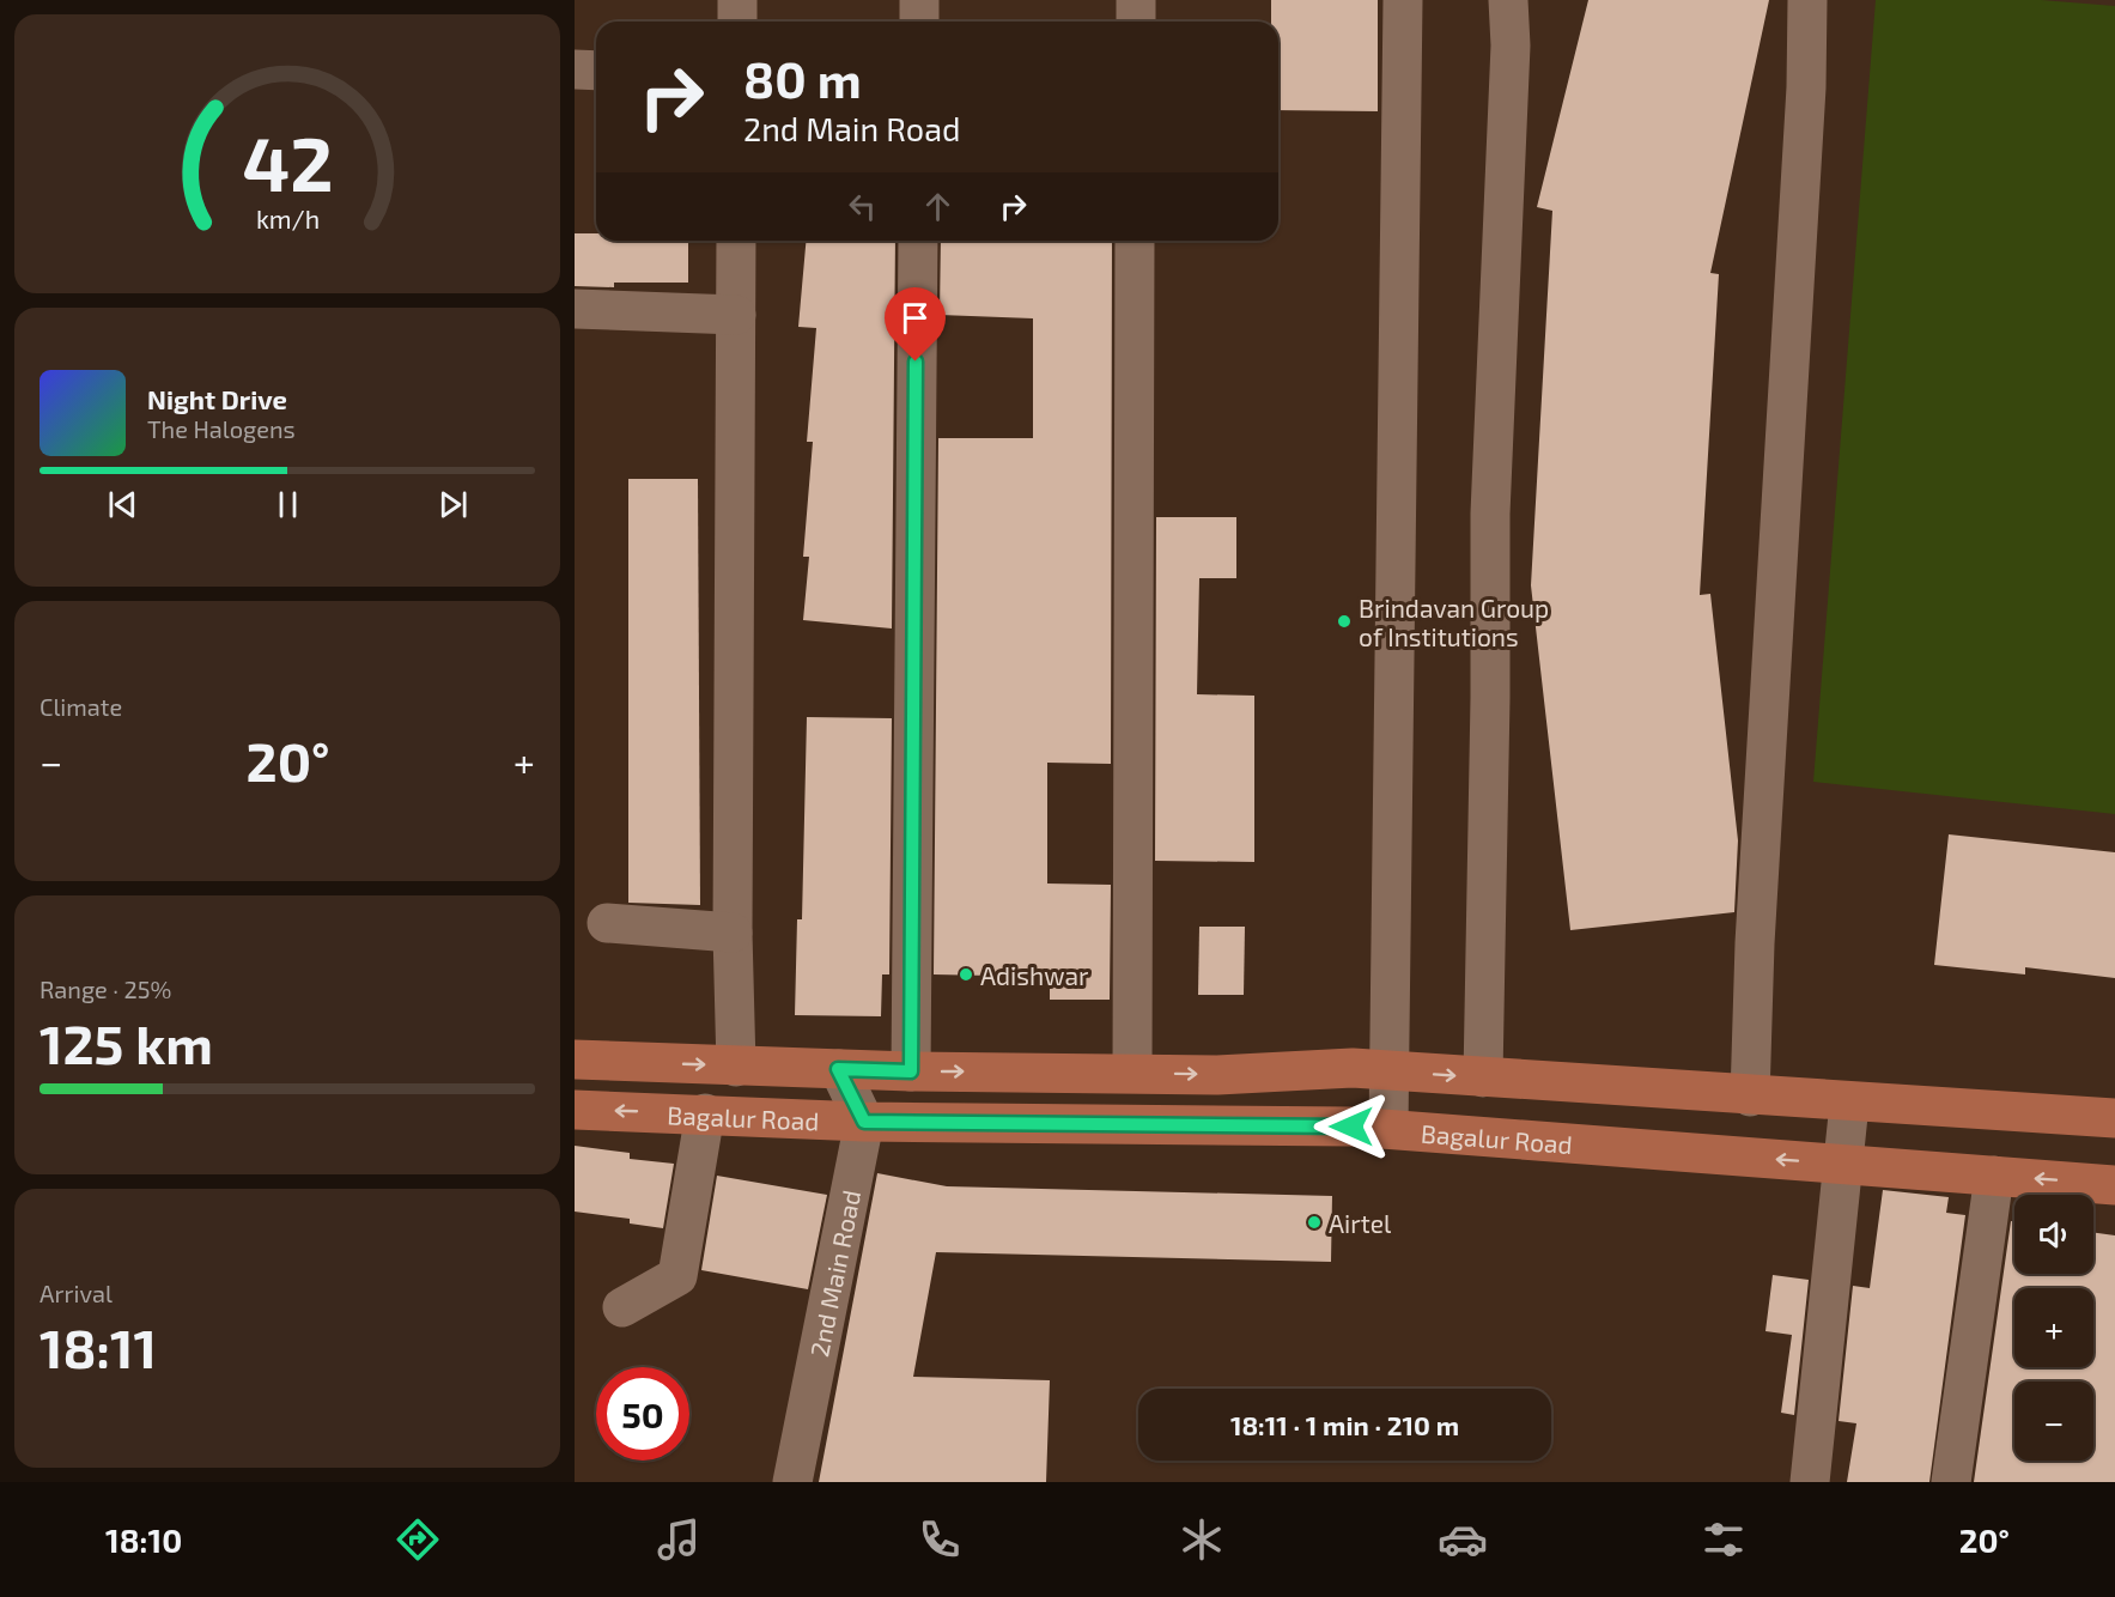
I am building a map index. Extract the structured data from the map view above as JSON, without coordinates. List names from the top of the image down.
{
  "streets": {
    "main road": ["Bagalur Road"],
    "street": ["2nd Main Road"]
  },
  "crossings": [
    ["Bagalur Road", "2nd Main Road"]
  ],
  "places": ["Brindavan Group of Institutions", "Adishwar", "Airtel"],
  "page": {
    "turn": ["80 m", "2nd Main Road"],
    "song": ["Night Drive", "The Halogens"],
    "tile": [
      "Climate",
      ["Range · 25%", "125 km"],
      ["Arrival", "18:11"]
    ],
    "heat": ["−", "20°", "+"],
    "map_buttons": ["+", "−"],
    "limit": "50",
    "trip": "18:11 · 1 min · 210 m",
    "tabs": ["18:10", "20°"],
    "gauge": ["42", "km/h"]
  }
}
